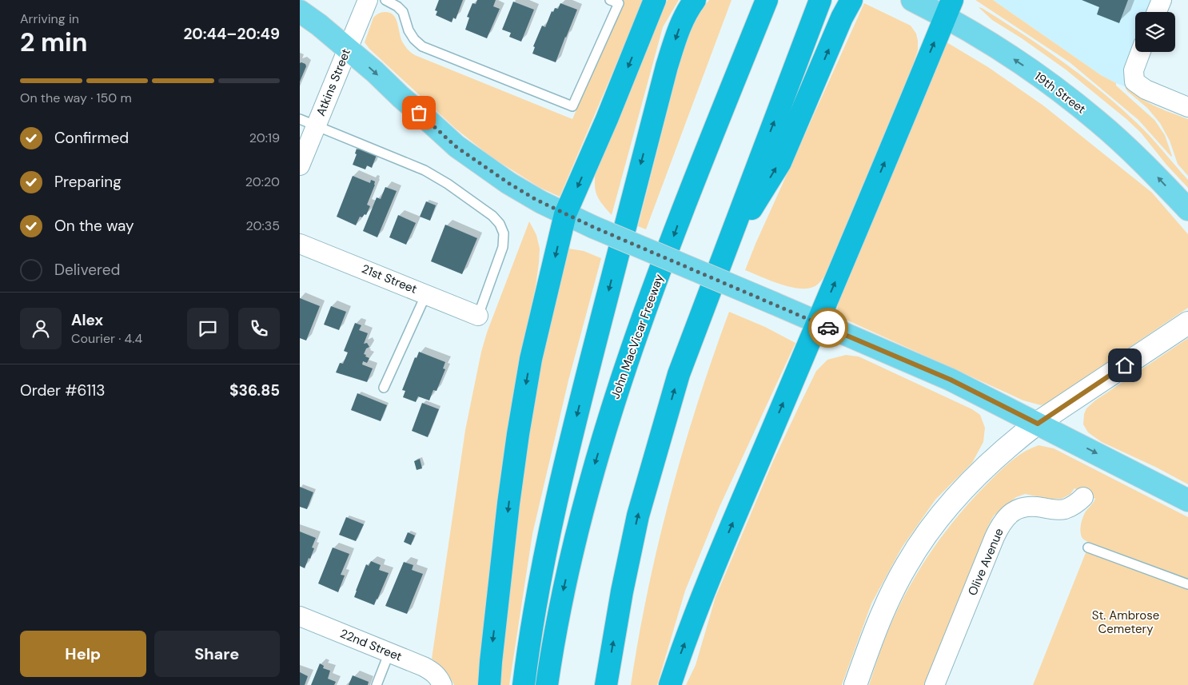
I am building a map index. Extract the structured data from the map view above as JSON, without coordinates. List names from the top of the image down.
{
  "streets": {
    "highway": ["John MacVicar Freeway"],
    "main road": ["19th Street"],
    "street": [
      "Atkins Street",
      "21st Street",
      "Olive Avenue",
      "22nd Street"
    ]
  },
  "one_way": ["19th Street"],
  "parks": ["St. Ambrose Cemetery"],
  "page": {
    "heading": ["2 min", "Arriving in", "20:44–20:49"],
    "panel": [
      "Alex",
      "Courier · 4.4",
      "Order #6113",
      "$36.85"
    ],
    "bar": "On the way · 150 m",
    "list": [
      ["Confirmed", "20:19"],
      ["Preparing", "20:20"],
      ["On the way", "20:35"],
      "Delivered"
    ],
    "buttons": ["Help", "Share"]
  }
}
